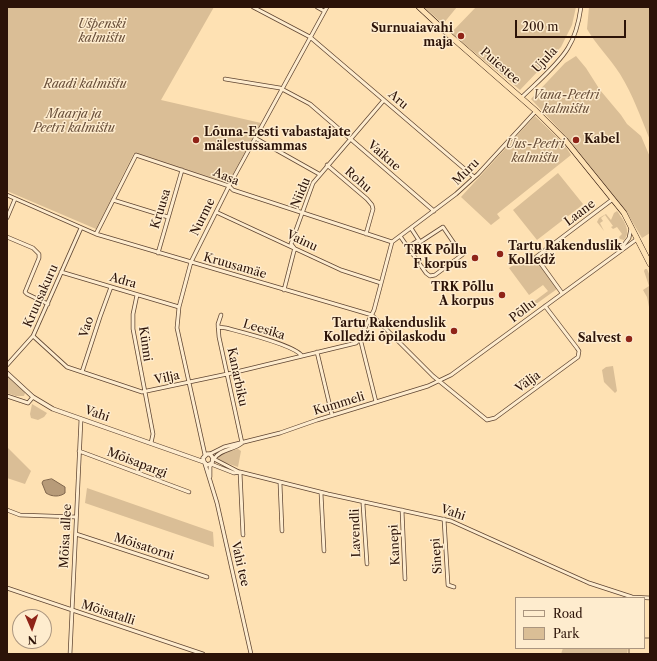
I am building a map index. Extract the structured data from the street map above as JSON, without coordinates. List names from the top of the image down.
{
  "streets": {
    "highway": ["Puiestee"],
    "street": [
      "Ujula",
      "Aru",
      "Vaikne",
      "Muru",
      "Aasa",
      "Rohu",
      "Niidu",
      "Kruusa",
      "Laane",
      "Nurme",
      "Vainu",
      "Kruusamäe",
      "Adra",
      "Kruusakuru",
      "Põllu",
      "Vao",
      "Leesika",
      "Künni",
      "Kanarbiku",
      "Vilja",
      "Välja",
      "Kummeli",
      "Vahi",
      "Mõisapargi",
      "Lavendli",
      "Mõisa allee",
      "Kanepi",
      "Mõisatorni",
      "Sinepi",
      "Vahi tee",
      "Mõisatalli"
    ]
  },
  "crossings": [
    ["Ujula", "Puiestee"],
    ["Puiestee", "Muru"],
    ["Puiestee", "Laane"],
    ["Puiestee", "Põllu"],
    ["Aru", "Muru"],
    ["Aru", "Niidu"],
    ["Aru", "Nurme"],
    ["Vaikne", "Muru"],
    ["Vaikne", "Niidu"],
    ["Vaikne", "Nurme"],
    ["Muru", "Aasa"],
    ["Aasa", "Rohu"],
    ["Aasa", "Niidu"],
    ["Aasa", "Kruusa"],
    ["Aasa", "Nurme"],
    ["Aasa", "Kruusamäe"],
    ["Rohu", "Niidu"],
    ["Niidu", "Vainu"],
    ["Niidu", "Kruusamäe"],
    ["Kruusa", "Kruusamäe"],
    ["Laane", "Põllu"],
    ["Nurme", "Vainu"],
    ["Nurme", "Kruusamäe"],
    ["Nurme", "Adra"],
    ["Nurme", "Vilja"],
    ["Nurme", "Kummeli"],
    ["Nurme", "Vahi"],
    ["Nurme", "Vahi tee"],
    ["Kruusamäe", "Kruusakuru"],
    ["Kruusamäe", "Põllu"],
    ["Kruusamäe", "Välja"],
    ["Kruusamäe", "Kummeli"],
    ["Adra", "Kruusakuru"],
    ["Adra", "Vao"],
    ["Adra", "Künni"],
    ["Kruusakuru", "Vilja"],
    ["Põllu", "Välja"],
    ["Põllu", "Kummeli"],
    ["Vao", "Vilja"],
    ["Leesika", "Kanarbiku"],
    ["Leesika", "Vilja"],
    ["Künni", "Vilja"],
    ["Künni", "Vahi"],
    ["Kanarbiku", "Vilja"],
    ["Kanarbiku", "Kummeli"],
    ["Välja", "Kummeli"],
    ["Kummeli", "Vahi"],
    ["Kummeli", "Vahi tee"],
    ["Vahi", "Lavendli"],
    ["Vahi", "Mõisa allee"],
    ["Vahi", "Kanepi"],
    ["Vahi", "Sinepi"],
    ["Vahi", "Vahi tee"],
    ["Mõisapargi", "Mõisa allee"],
    ["Mõisa allee", "Mõisatorni"],
    ["Mõisa allee", "Mõisatalli"]
  ],
  "parks": [
    "Uspenski kalmistu",
    "Raadi kalmistu",
    "Vana-Peetri kalmistu",
    "Maarja ja Peetri kalmistu",
    "Uus-Peetri kalmistu"
  ],
  "places": [
    "Surnuaiavahi maja",
    "Lõuna-Eesti vabastajate mälestussammas",
    "Kabel",
    "Tartu Rakenduslik Kolledž",
    "TRK Põllu F korpus",
    "TRK Põllu A korpus",
    "Tartu Rakenduslik Kolledži õpilaskodu",
    "Salvest"
  ],
  "legend": ["Road", "Park"],
  "scale_bar": "200 m",
  "north": "bottom"
}
